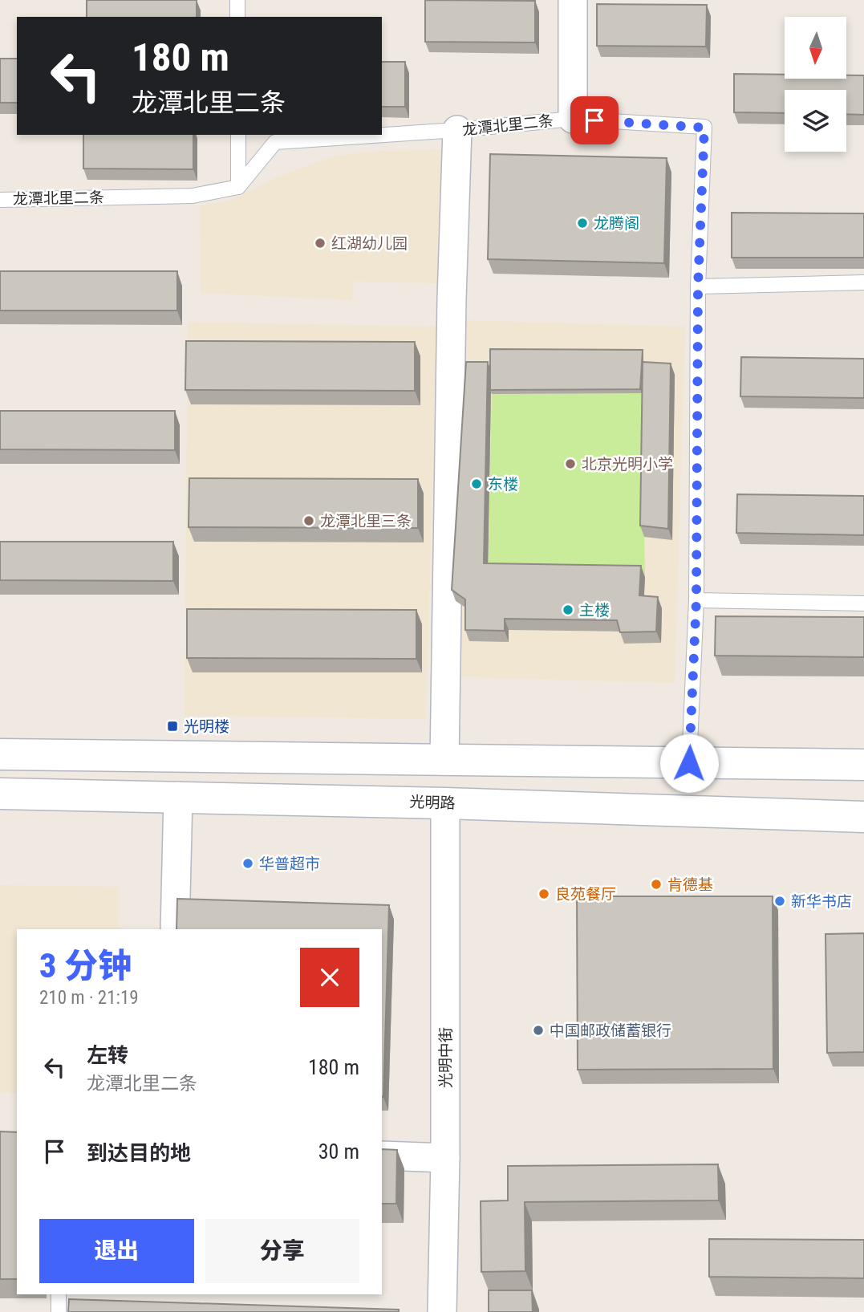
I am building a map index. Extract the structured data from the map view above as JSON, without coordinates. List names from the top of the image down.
{
  "streets": {
    "main road": ["光明路"],
    "street": ["光明中街"],
    "lane": ["龙潭北里二条"]
  },
  "crossings": [
    ["光明路", "光明中街"]
  ],
  "places": {
    "other": [
      "龙腾阁",
      "红湖幼儿园",
      "北京光明小学",
      "东楼",
      "龙潭北里三条",
      "主楼",
      "华普超市",
      "肯德基",
      "良苑餐厅",
      "新华书店",
      "中国邮政储蓄银行"
    ],
    "transit": ["光明楼"]
  },
  "north": "bottom",
  "page": {
    "turn": ["180 m", "龙潭北里二条"],
    "heading": ["3 分钟", "210 m · 21:19"],
    "list": [
      {
        "name": "左转",
        "note": "龙潭北里二条",
        "value": "180 m"
      },
      {
        "name": "到达目的地",
        "value": "30 m"
      }
    ],
    "buttons": ["退出", "分享"]
  }
}
